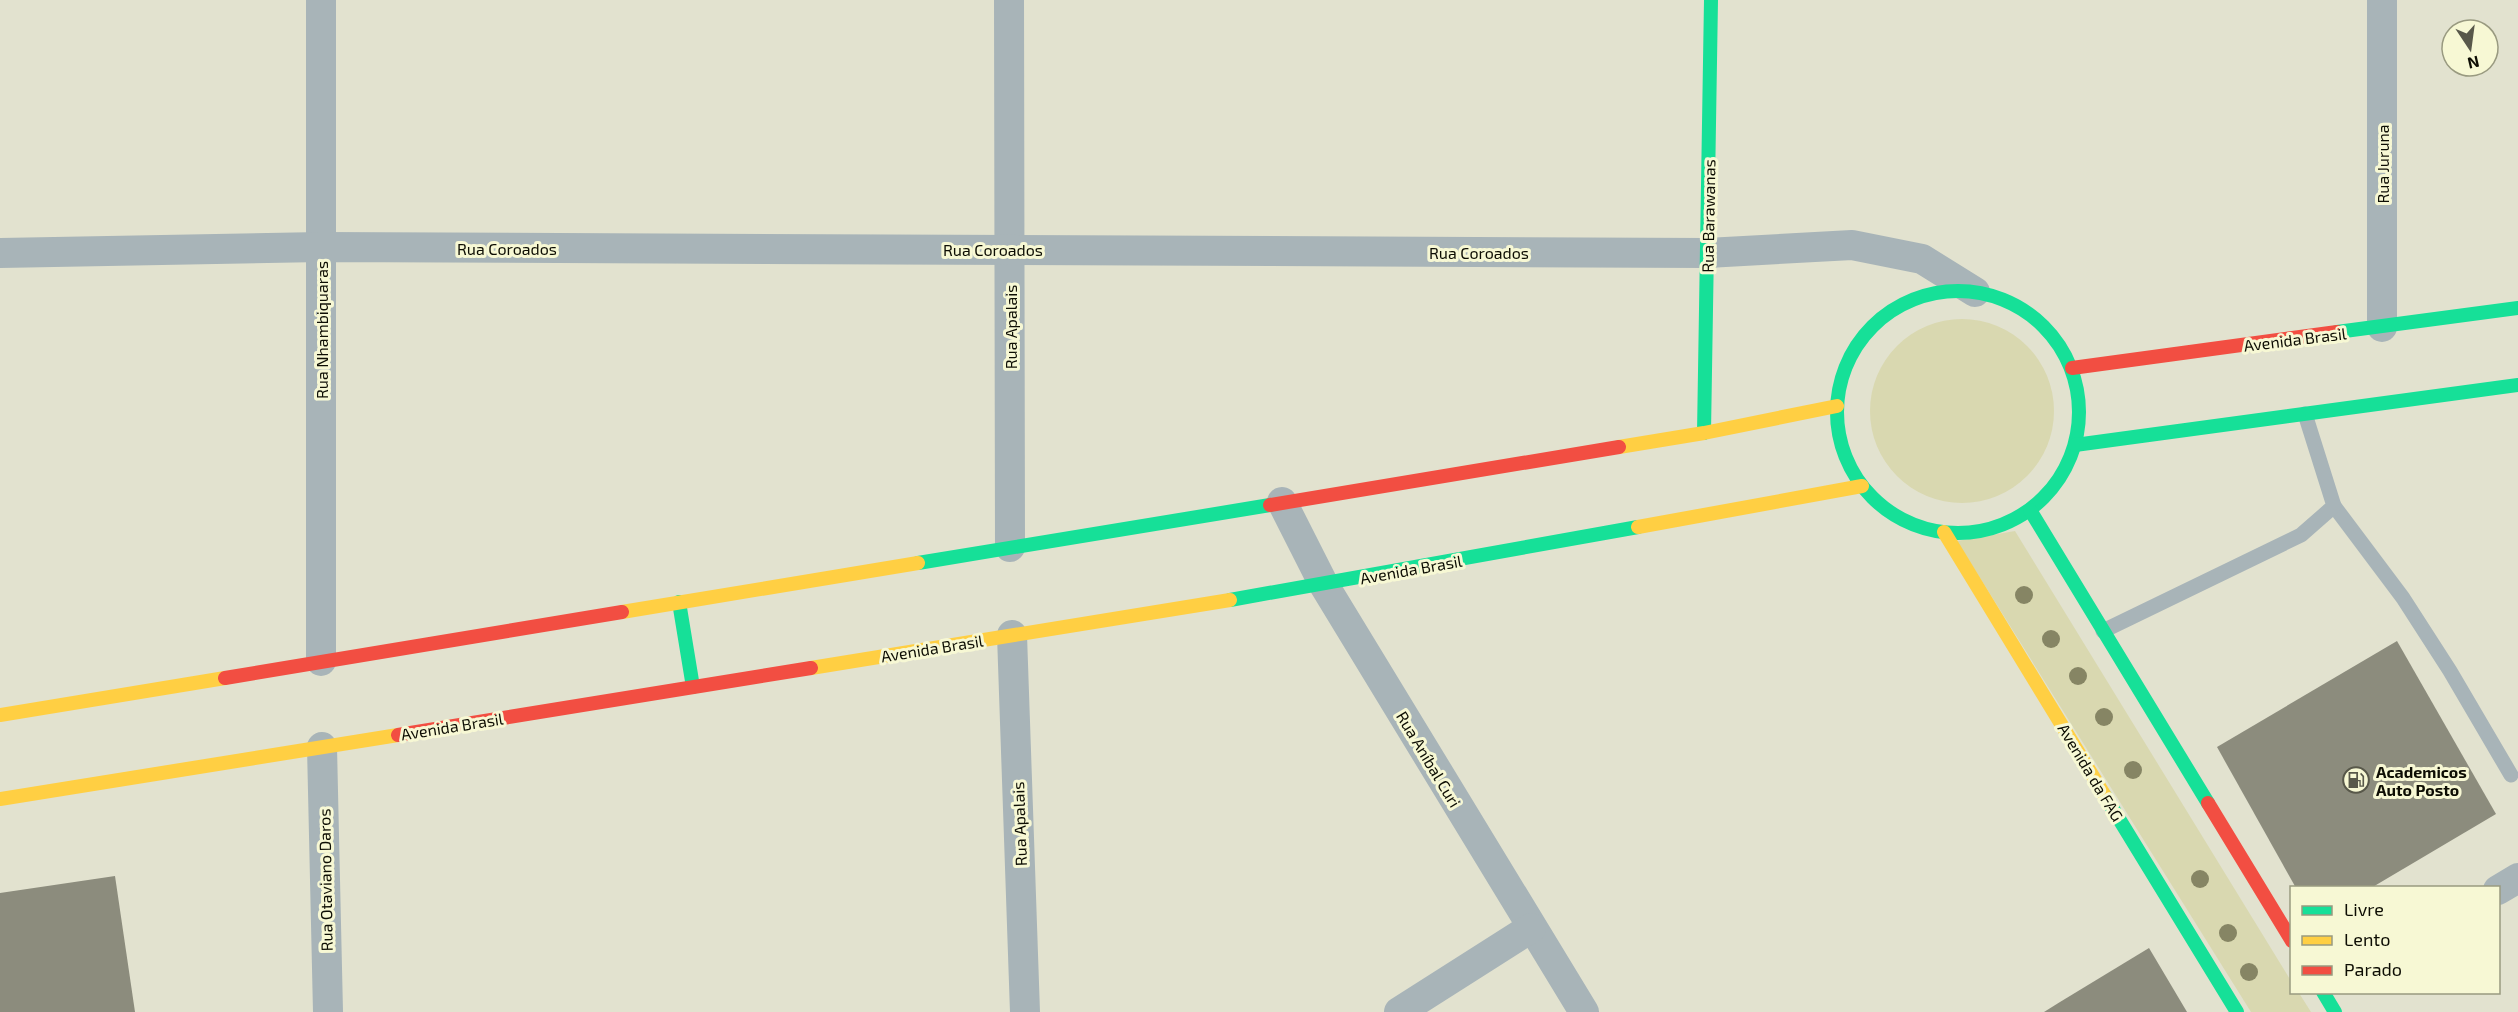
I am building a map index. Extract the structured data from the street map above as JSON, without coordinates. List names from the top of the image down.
{
  "streets": {
    "main road": ["Rua Barawanas", "Avenida Brasil", "Avenida da FAG"],
    "street": [
      "Rua Juruna",
      "Rua Coroados",
      "Rua Apalais",
      "Rua Nhambiquaras",
      "Rua Aníbal Curi",
      "Rua Otaviano Daros"
    ]
  },
  "crossings": [
    ["Rua Juruna", "Avenida Brasil"],
    ["Rua Barawanas", "Rua Coroados"],
    ["Rua Coroados", "Rua Apalais"],
    ["Rua Coroados", "Rua Nhambiquaras"],
    ["Rua Apalais", "Avenida Brasil"],
    ["Avenida Brasil", "Rua Aníbal Curi"],
    ["Avenida Brasil", "Rua Otaviano Daros"]
  ],
  "places": {
    "fuel station": ["Academicos Auto Posto"]
  },
  "legend": ["Livre", "Lento", "Parado"],
  "north": "bottom"
}
